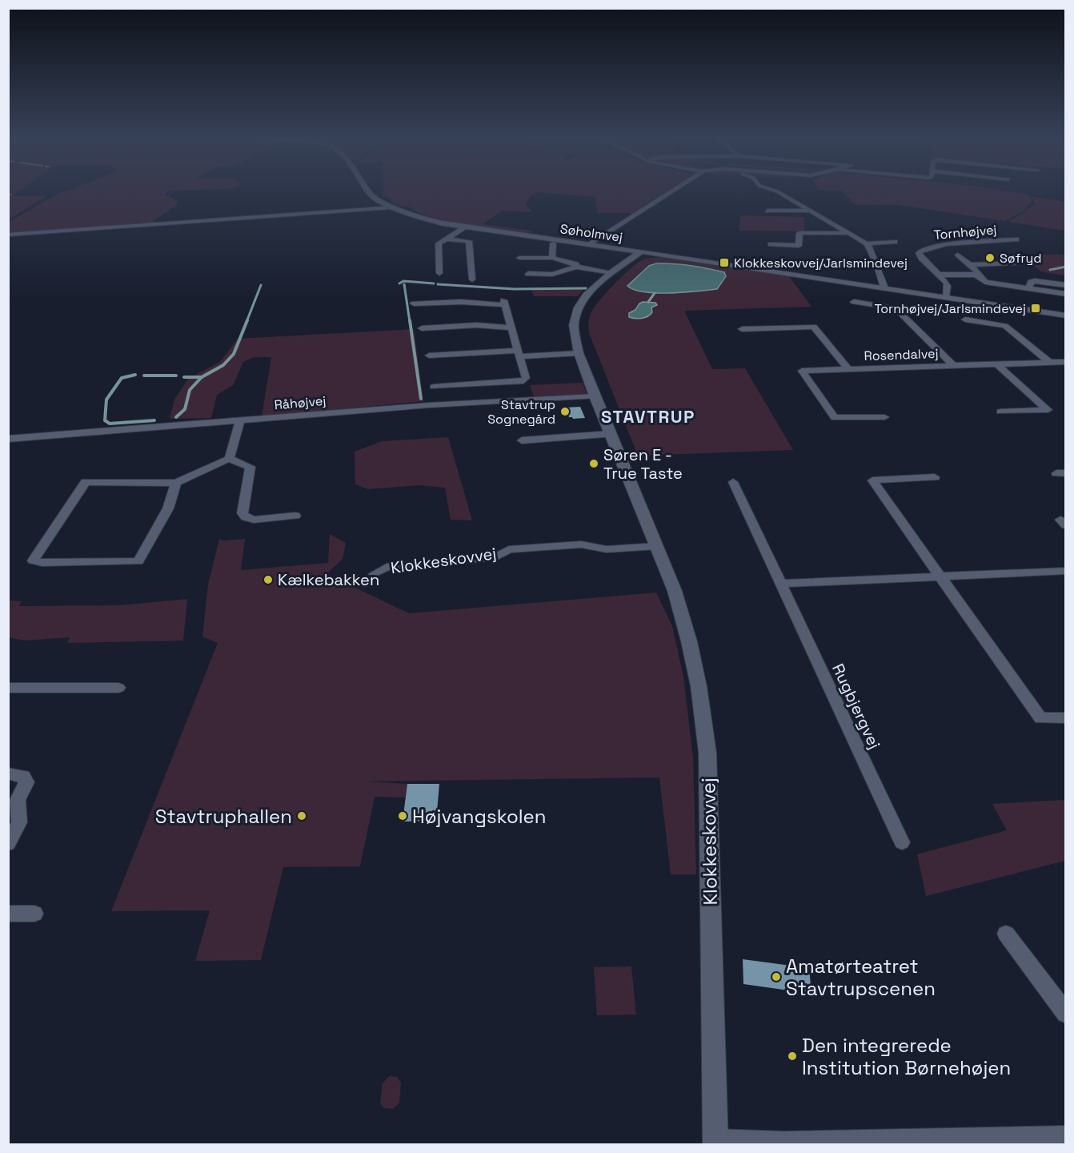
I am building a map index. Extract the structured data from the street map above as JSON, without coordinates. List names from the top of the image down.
{
  "streets": {
    "street": [
      "Tornhøjvej",
      "Søholmvej",
      "Rosendalvej",
      "Råhøjvej",
      "Klokkeskovvej",
      "Rugbjergvej"
    ]
  },
  "crossings": [
    ["Tornhøjvej", "Søholmvej"],
    ["Søholmvej", "Klokkeskovvej"],
    ["Råhøjvej", "Klokkeskovvej"]
  ],
  "districts": ["STAVTRUP"],
  "places": {
    "other": [
      "Søfryd",
      "Stavtrup Sognegård",
      "Søren E - True Taste",
      "Kælkebakken",
      "Stavtruphallen",
      "Højvangskolen",
      "Amatørteatret Stavtrupscenen",
      "Den integrerede Institution Børnehøjen"
    ],
    "transit": ["Klokkeskovvej/Jarlsmindevej", "Tornhøjvej/Jarlsmindevej"]
  }
}
